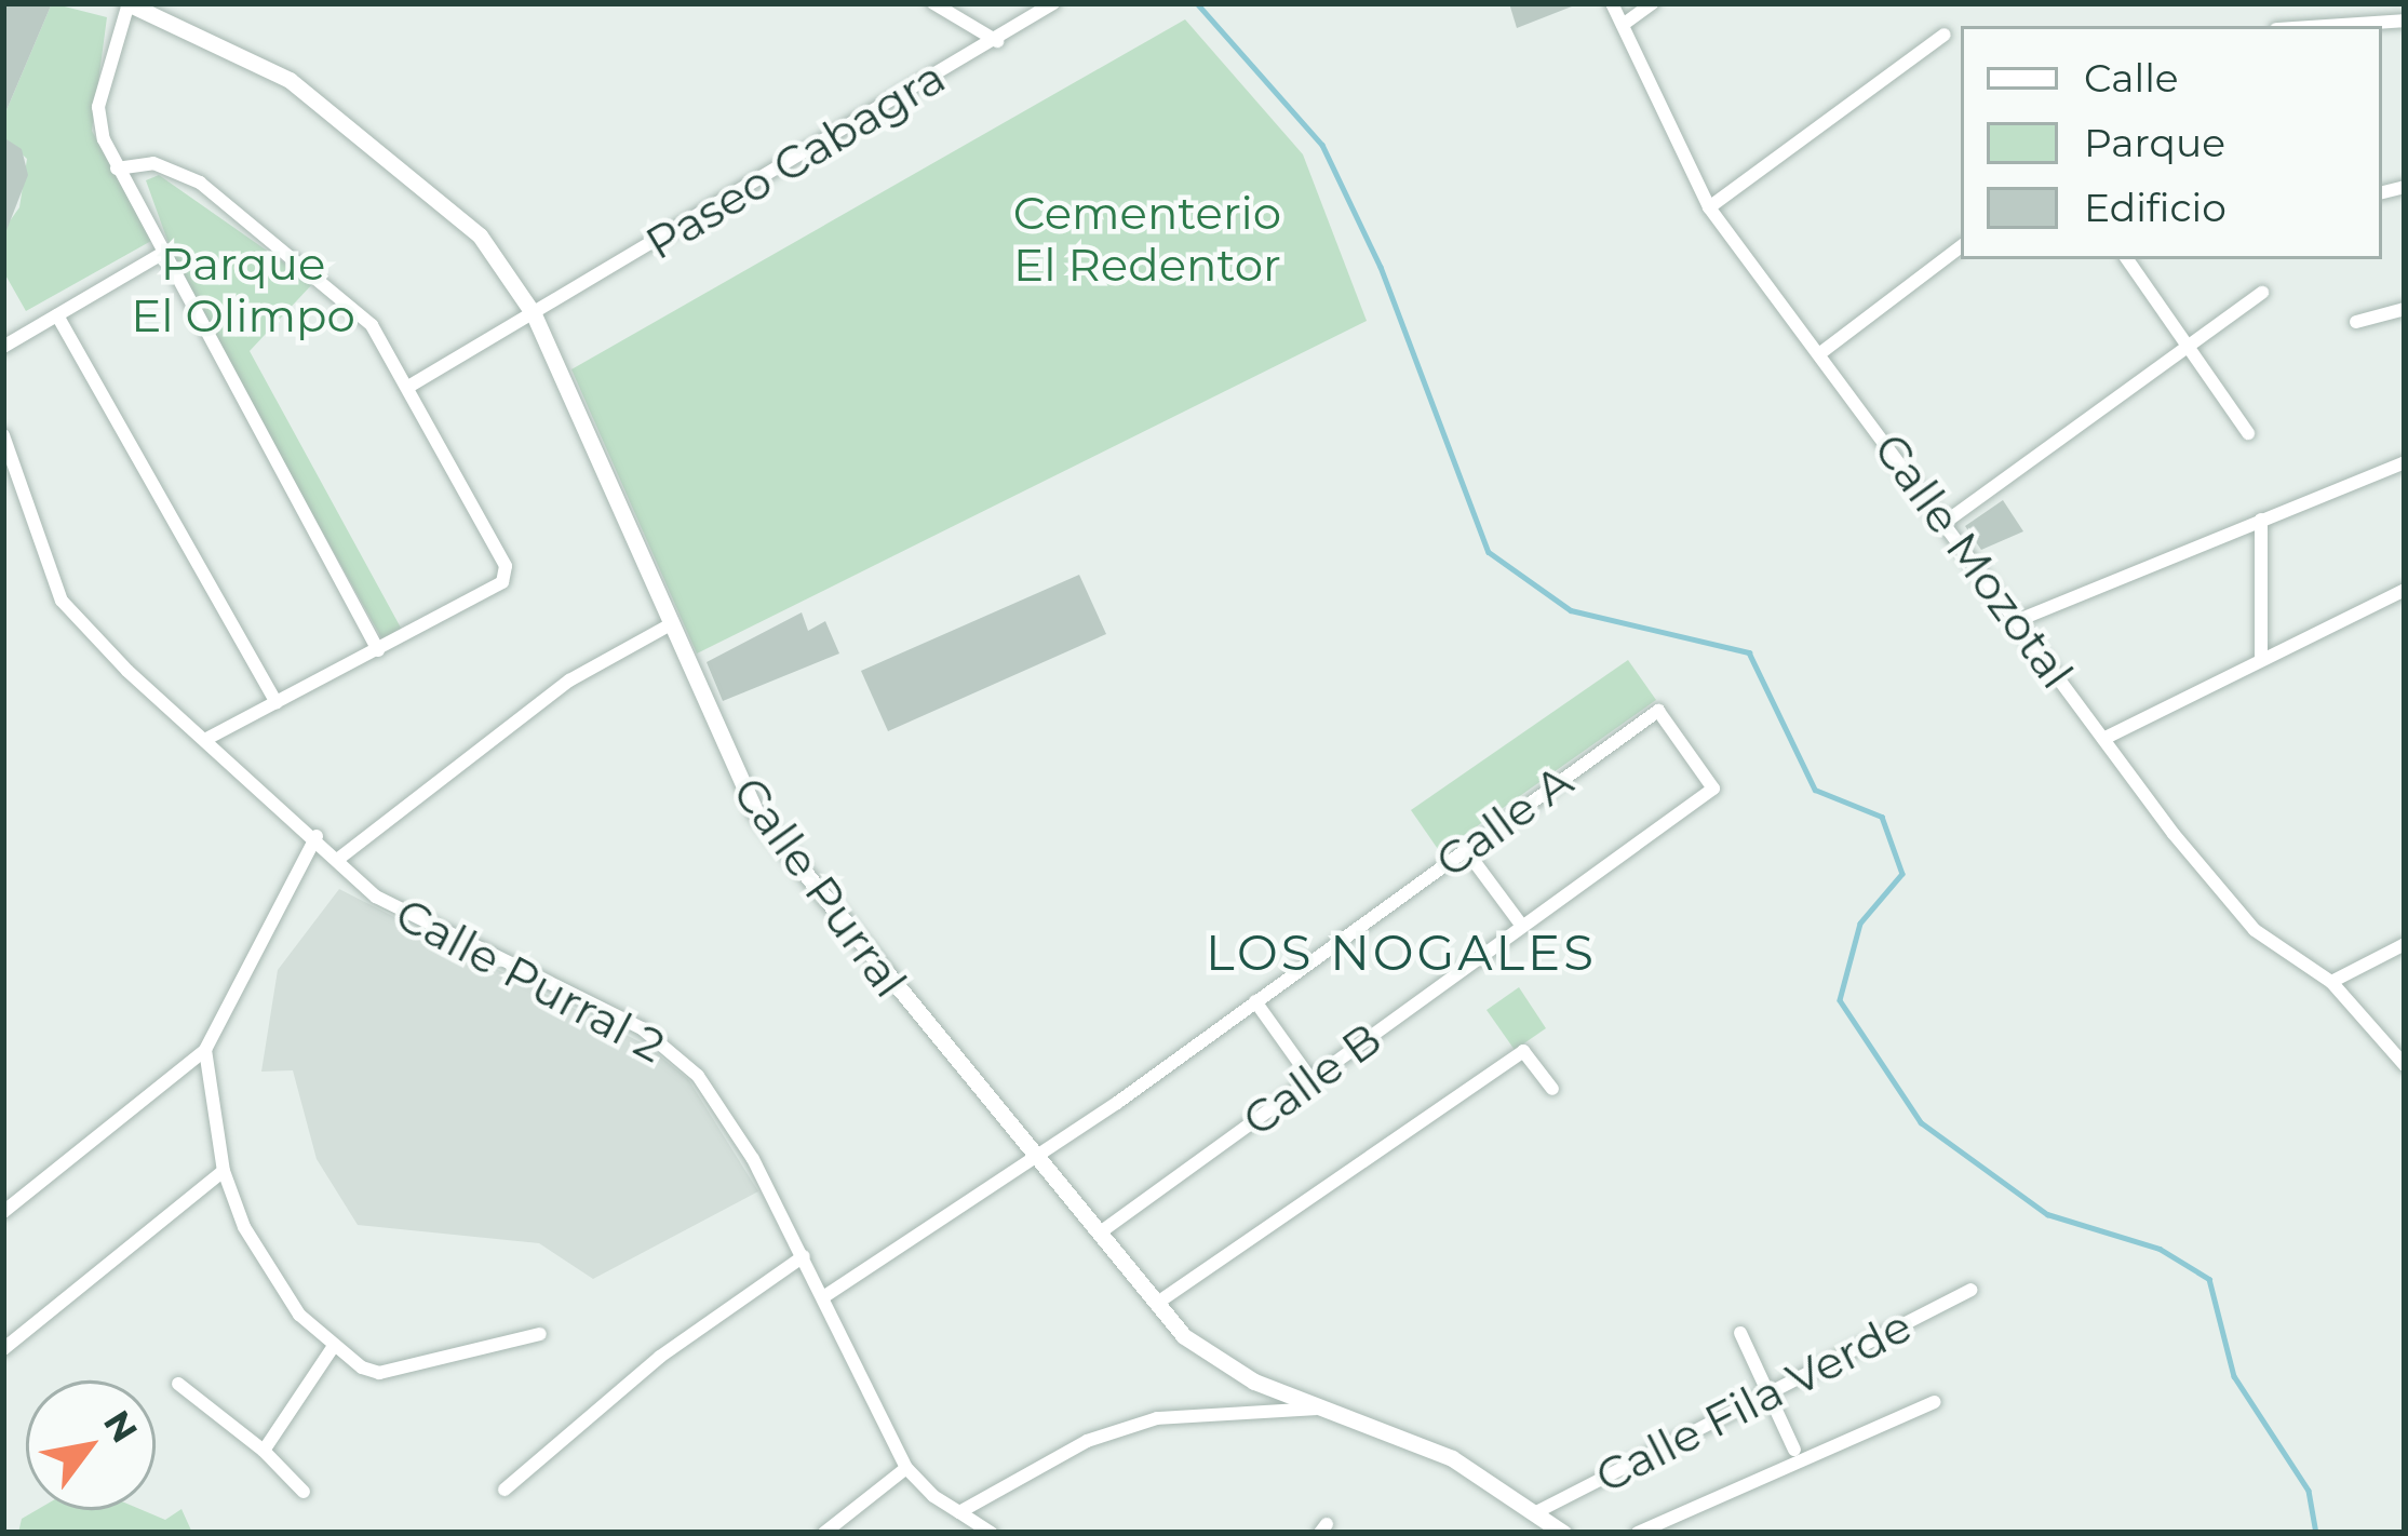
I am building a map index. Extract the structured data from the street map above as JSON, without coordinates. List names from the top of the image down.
{
  "streets": {
    "street": [
      "Paseo Cabagra",
      "Calle Mozotal",
      "Calle A",
      "Calle Purral",
      "Calle Purral 2",
      "Calle B",
      "Calle Fila Verde"
    ]
  },
  "crossings": [
    ["Paseo Cabagra", "Calle Purral"],
    ["Calle A", "Calle Purral"],
    ["Calle A", "Calle Purral 2"],
    ["Calle A", "Calle B"],
    ["Calle Purral", "Calle B"],
    ["Calle Purral", "Calle Fila Verde"]
  ],
  "districts": ["LOS NOGALES"],
  "parks": ["Cementerio El Redentor", "Parque El Olimpo"],
  "legend": ["Calle", "Parque", "Edificio"],
  "north": "top right"
}
